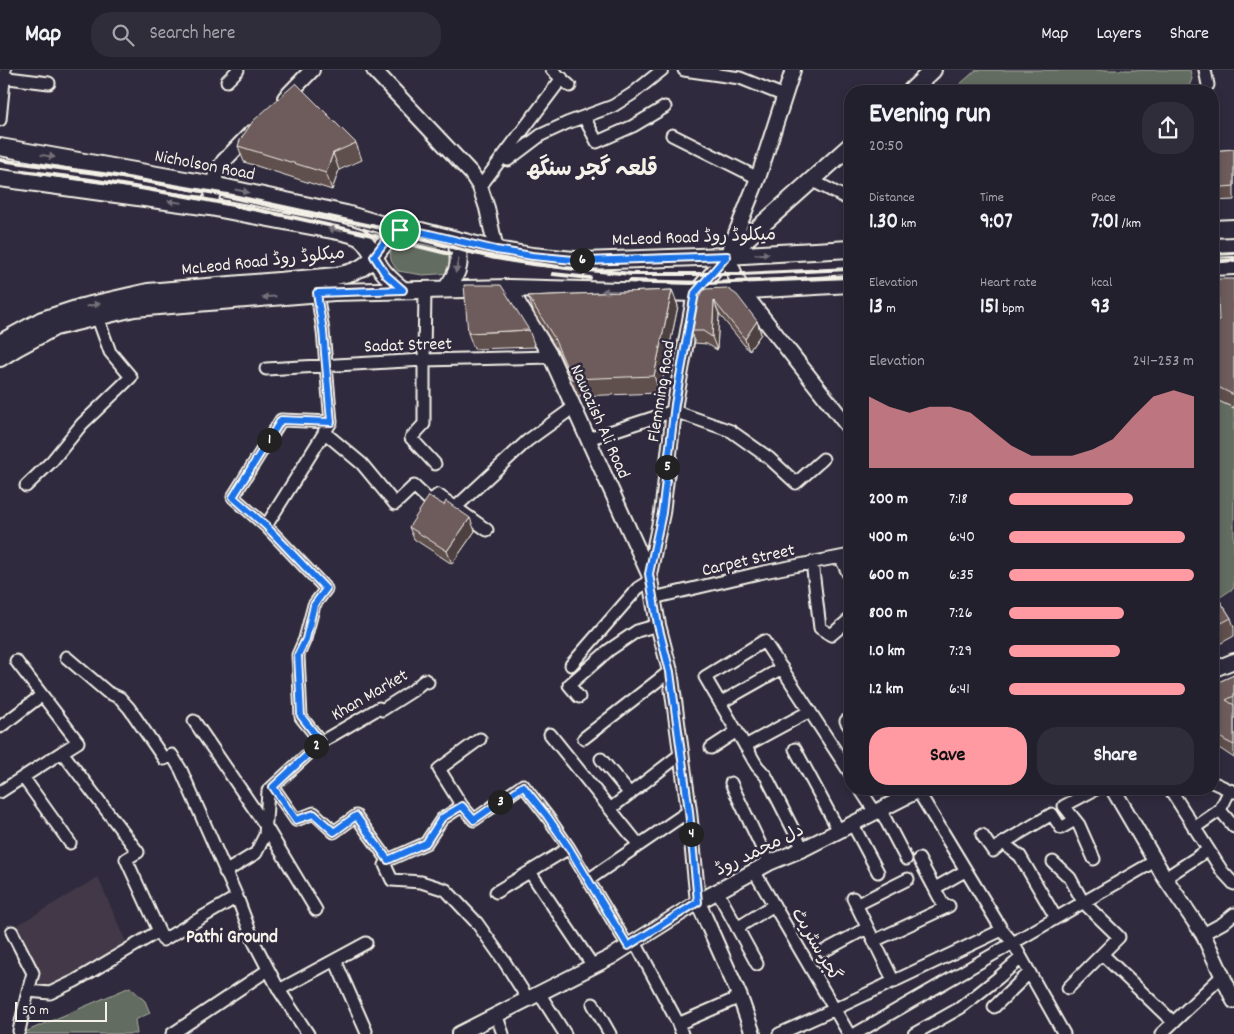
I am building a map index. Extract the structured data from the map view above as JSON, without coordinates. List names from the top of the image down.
{
  "streets": {
    "main road": ["Nicholson Road", "McLeod Road میکلوڈ روڈ"],
    "street": [
      "Sadat Street",
      "Flemming Road",
      "Nawazish Ali Road",
      "Carpet Street",
      "Khan Market",
      "دل محمد روڈ",
      "گجر سٹریٹ"
    ]
  },
  "crossings": [
    ["Nicholson Road", "McLeod Road میکلوڈ روڈ"],
    ["McLeod Road میکلوڈ روڈ", "Flemming Road"],
    ["McLeod Road میکلوڈ روڈ", "Nawazish Ali Road"],
    ["Sadat Street", "Nawazish Ali Road"],
    ["Flemming Road", "Nawazish Ali Road"],
    ["دل محمد روڈ", "گجر سٹریٹ"]
  ],
  "districts": ["قلعہ گجر سنگھ", "Pathi Ground"],
  "scale_bar": "50 m",
  "page": {
    "header": "Map",
    "search": "Search here",
    "nav": ["Map", "Layers", "Share"],
    "heading": ["Evening run", "20:50"],
    "stats": [
      ["Distance", "1.30 km"],
      ["Time", "9:07"],
      ["Pace", "7:01 /km"],
      ["Elevation", "13 m"],
      ["Heart rate", "151 bpm"],
      ["kcal", "93"]
    ],
    "pins": [
      "6",
      "1",
      "5",
      "2",
      "3",
      "4"
    ],
    "chart": ["Elevation", "241–253 m"],
    "list": [
      {
        "name": "200 m",
        "note": "7:18"
      },
      {
        "name": "400 m",
        "note": "6:40"
      },
      {
        "name": "600 m",
        "note": "6:35"
      },
      {
        "name": "800 m",
        "note": "7:26"
      },
      {
        "name": "1.0 km",
        "note": "7:29"
      },
      {
        "name": "1.2 km",
        "note": "6:41"
      }
    ],
    "buttons": ["Save", "Share"],
    "scale": "50 m"
  }
}
